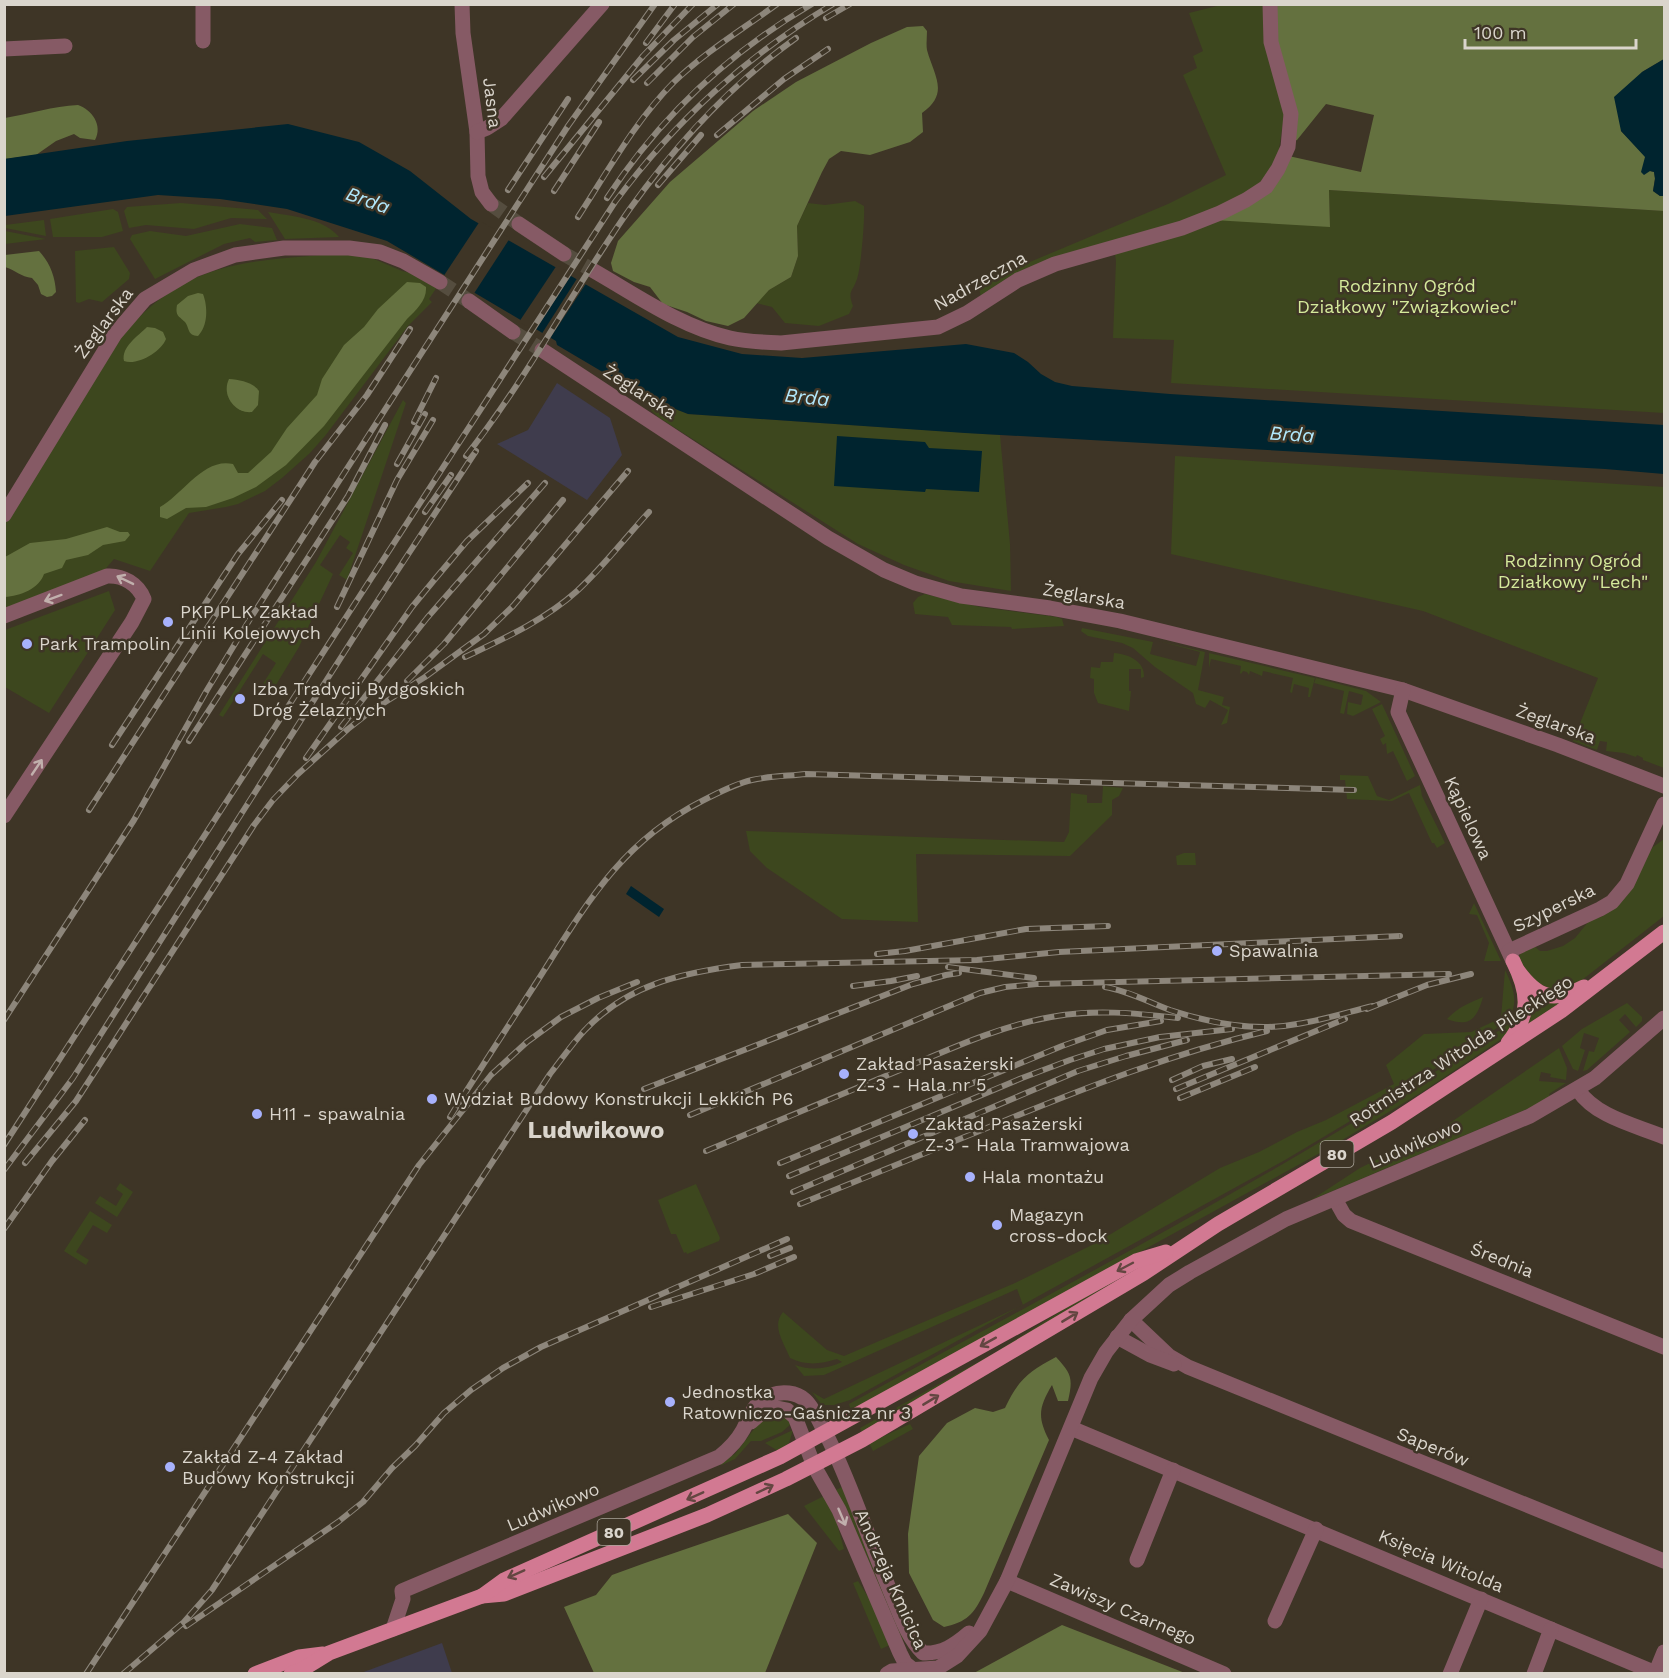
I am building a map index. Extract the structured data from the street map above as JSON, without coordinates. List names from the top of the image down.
{
  "streets": {
    "main road": ["Rotmistrza Witolda Pileckiego", "80"],
    "street": [
      "Jasna",
      "Nadrzeczna",
      "Żeglarska",
      "Kąpielowa",
      "Szyperska",
      "Ludwikowo",
      "Średnia",
      "Saperów",
      "Księcia Witolda",
      "Andrzeja Kmicica",
      "Zawiszy Czarnego"
    ]
  },
  "crossings": [
    ["Żeglarska", "Kąpielowa"],
    ["Kąpielowa", "Szyperska"],
    ["Rotmistrza Witolda Pileckiego", "Ludwikowo"],
    ["Rotmistrza Witolda Pileckiego", "Andrzeja Kmicica"],
    ["Ludwikowo", "Średnia"],
    ["Ludwikowo", "Saperów"],
    ["Ludwikowo", "Andrzeja Kmicica"],
    ["Saperów", "Andrzeja Kmicica"],
    ["Księcia Witolda", "Andrzeja Kmicica"],
    ["Andrzeja Kmicica", "Zawiszy Czarnego"]
  ],
  "districts": ["Ludwikowo"],
  "water": ["Brda"],
  "parks": ["Rodzinny Ogród Działkowy \"Związkowiec\"", "Rodzinny Ogród Działkowy \"Lech\""],
  "places": [
    "PKP PLK Zakład Linii Kolejowych",
    "Park Trampolin",
    "Izba Tradycji Bydgoskich Dróg Żelaznych",
    "Spawalnia",
    "Zakład Pasażerski Z-3 - Hala nr 5",
    "Wydział Budowy Konstrukcji Lekkich P6",
    "H11 - spawalnia",
    "Zakład Pasażerski Z-3 - Hala Tramwajowa",
    "Hala montażu",
    "Magazyn cross-dock",
    "Jednostka Ratowniczo-Gaśnicza nr 3",
    "Zakład Z-4 Zakład Budowy Konstrukcji"
  ],
  "scale_bar": "100 m"
}
